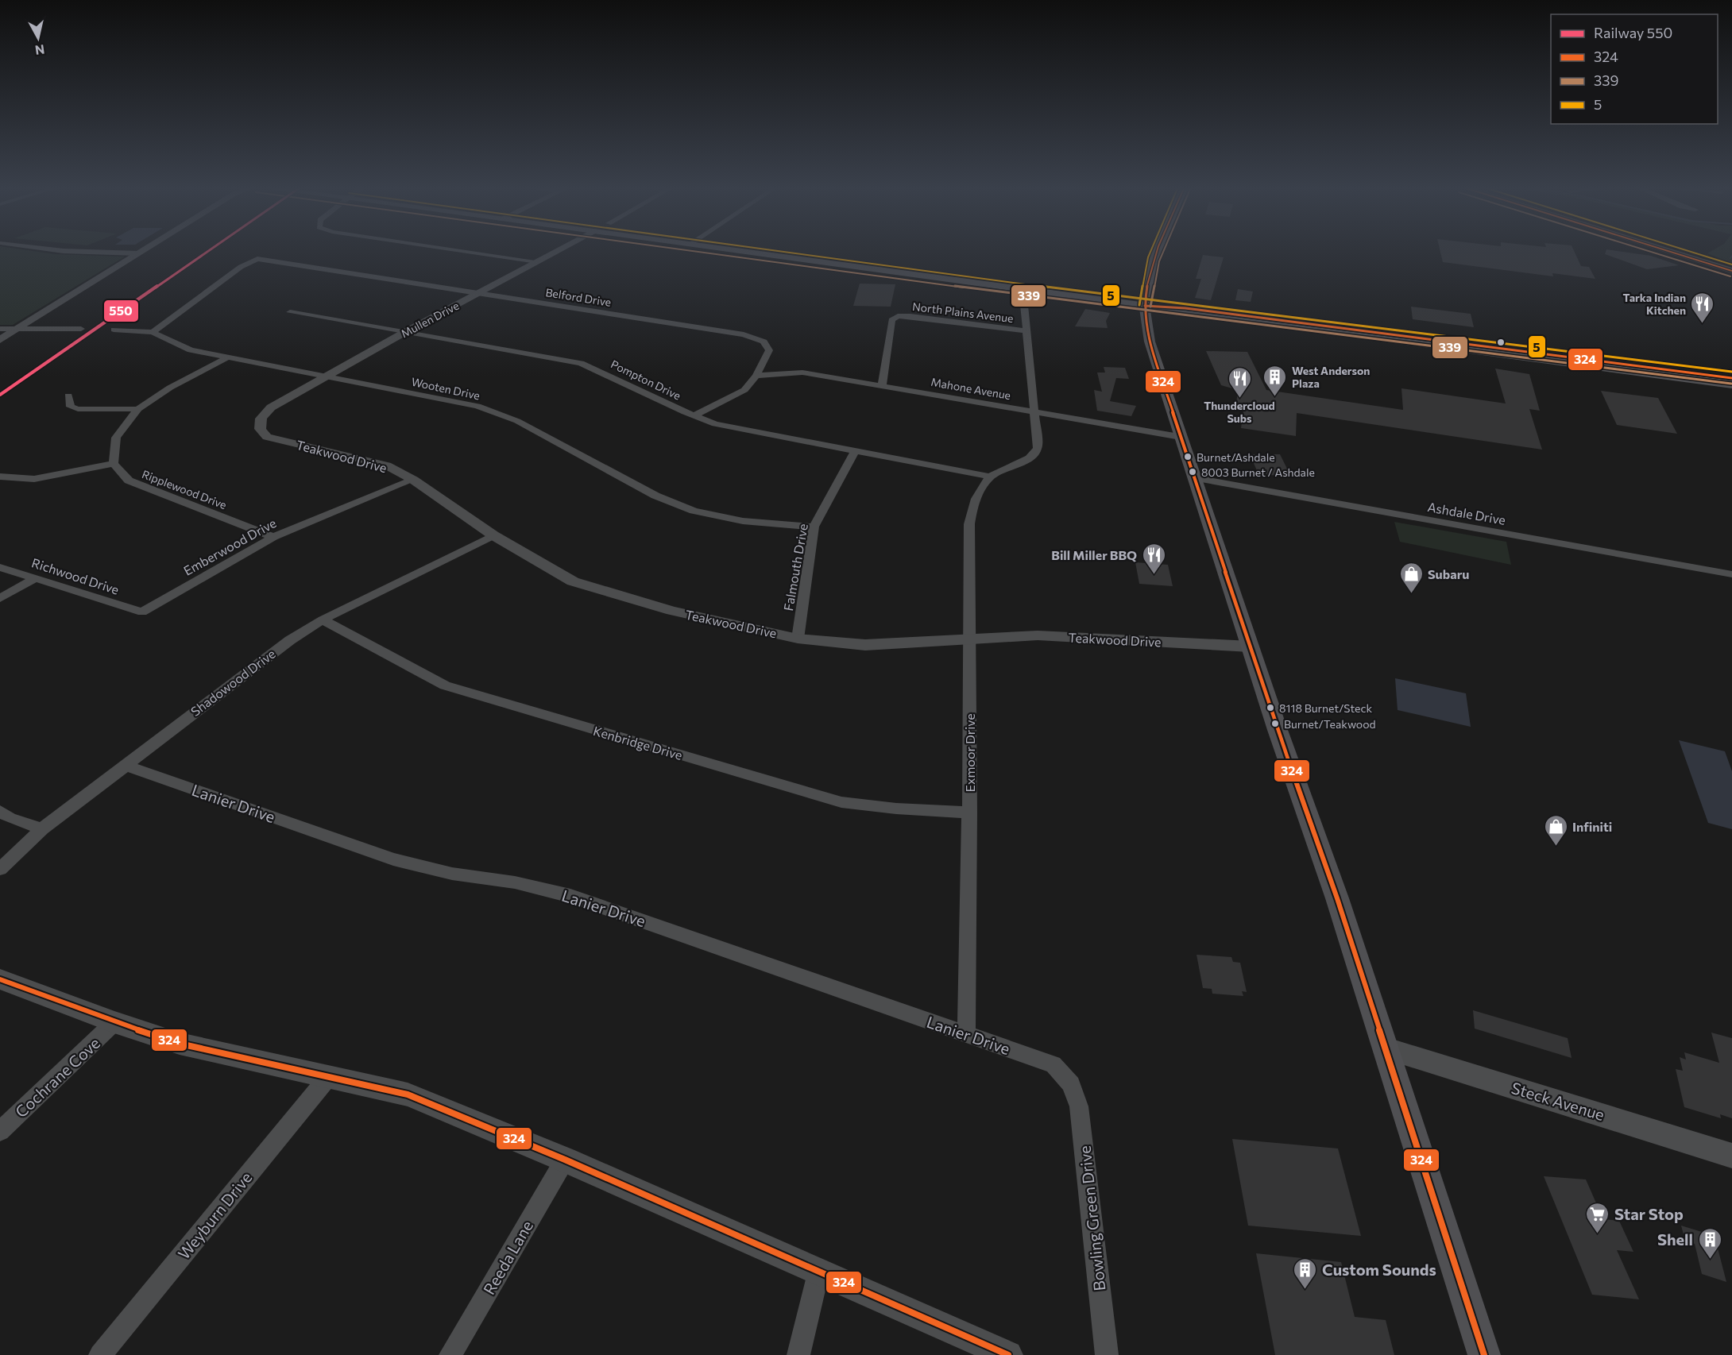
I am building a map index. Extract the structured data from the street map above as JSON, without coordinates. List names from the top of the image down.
{
  "streets": {
    "street": [
      "Belford Drive",
      "North Plains Avenue",
      "Mullen Drive",
      "Pompton Drive",
      "Wooten Drive",
      "Mahone Avenue",
      "Teakwood Drive",
      "Ripplewood Drive",
      "Ashdale Drive",
      "Emberwood Drive",
      "Falmouth Drive",
      "Richwood Drive",
      "Shadowood Drive",
      "Kenbridge Drive",
      "Exmoor Drive",
      "Lanier Drive",
      "Cochrane Cove",
      "Steck Avenue",
      "Weyburn Drive",
      "Bowling Green Drive",
      "Reeda Lane"
    ]
  },
  "crossings": [
    ["Belford Drive", "Mullen Drive"],
    ["Belford Drive", "Wooten Drive"],
    ["Belford Drive", "Mahone Avenue"],
    ["North Plains Avenue", "Mahone Avenue"],
    ["Mullen Drive", "Pompton Drive"],
    ["Mullen Drive", "Wooten Drive"],
    ["Mullen Drive", "Teakwood Drive"],
    ["Pompton Drive", "Falmouth Drive"],
    ["Pompton Drive", "Exmoor Drive"],
    ["Wooten Drive", "Falmouth Drive"],
    ["Teakwood Drive", "Emberwood Drive"],
    ["Teakwood Drive", "Falmouth Drive"],
    ["Teakwood Drive", "Shadowood Drive"],
    ["Teakwood Drive", "Exmoor Drive"],
    ["Ripplewood Drive", "Emberwood Drive"],
    ["Emberwood Drive", "Richwood Drive"],
    ["Shadowood Drive", "Kenbridge Drive"],
    ["Shadowood Drive", "Lanier Drive"],
    ["Kenbridge Drive", "Exmoor Drive"],
    ["Exmoor Drive", "Lanier Drive"],
    ["Lanier Drive", "Bowling Green Drive"]
  ],
  "places": {
    "restaurant": ["Tarka Indian Kitchen", "Thundercloud Subs", "Bill Miller BBQ"],
    "building": ["West Anderson Plaza", "Shell", "Custom Sounds"],
    "other": [
      "Burnet/Ashdale",
      "8003 Burnet / Ashdale",
      "8118 Burnet/Steck",
      "Burnet/Teakwood"
    ],
    "shop": ["Subaru", "Infiniti"],
    "supermarket": ["Star Stop"]
  },
  "lines": [
    "rail line 550",
    "transit line 324",
    "transit line 339",
    "transit line 5"
  ],
  "legend": [
    "Railway 550",
    "324",
    "339",
    "5"
  ],
  "north": "bottom"
}
